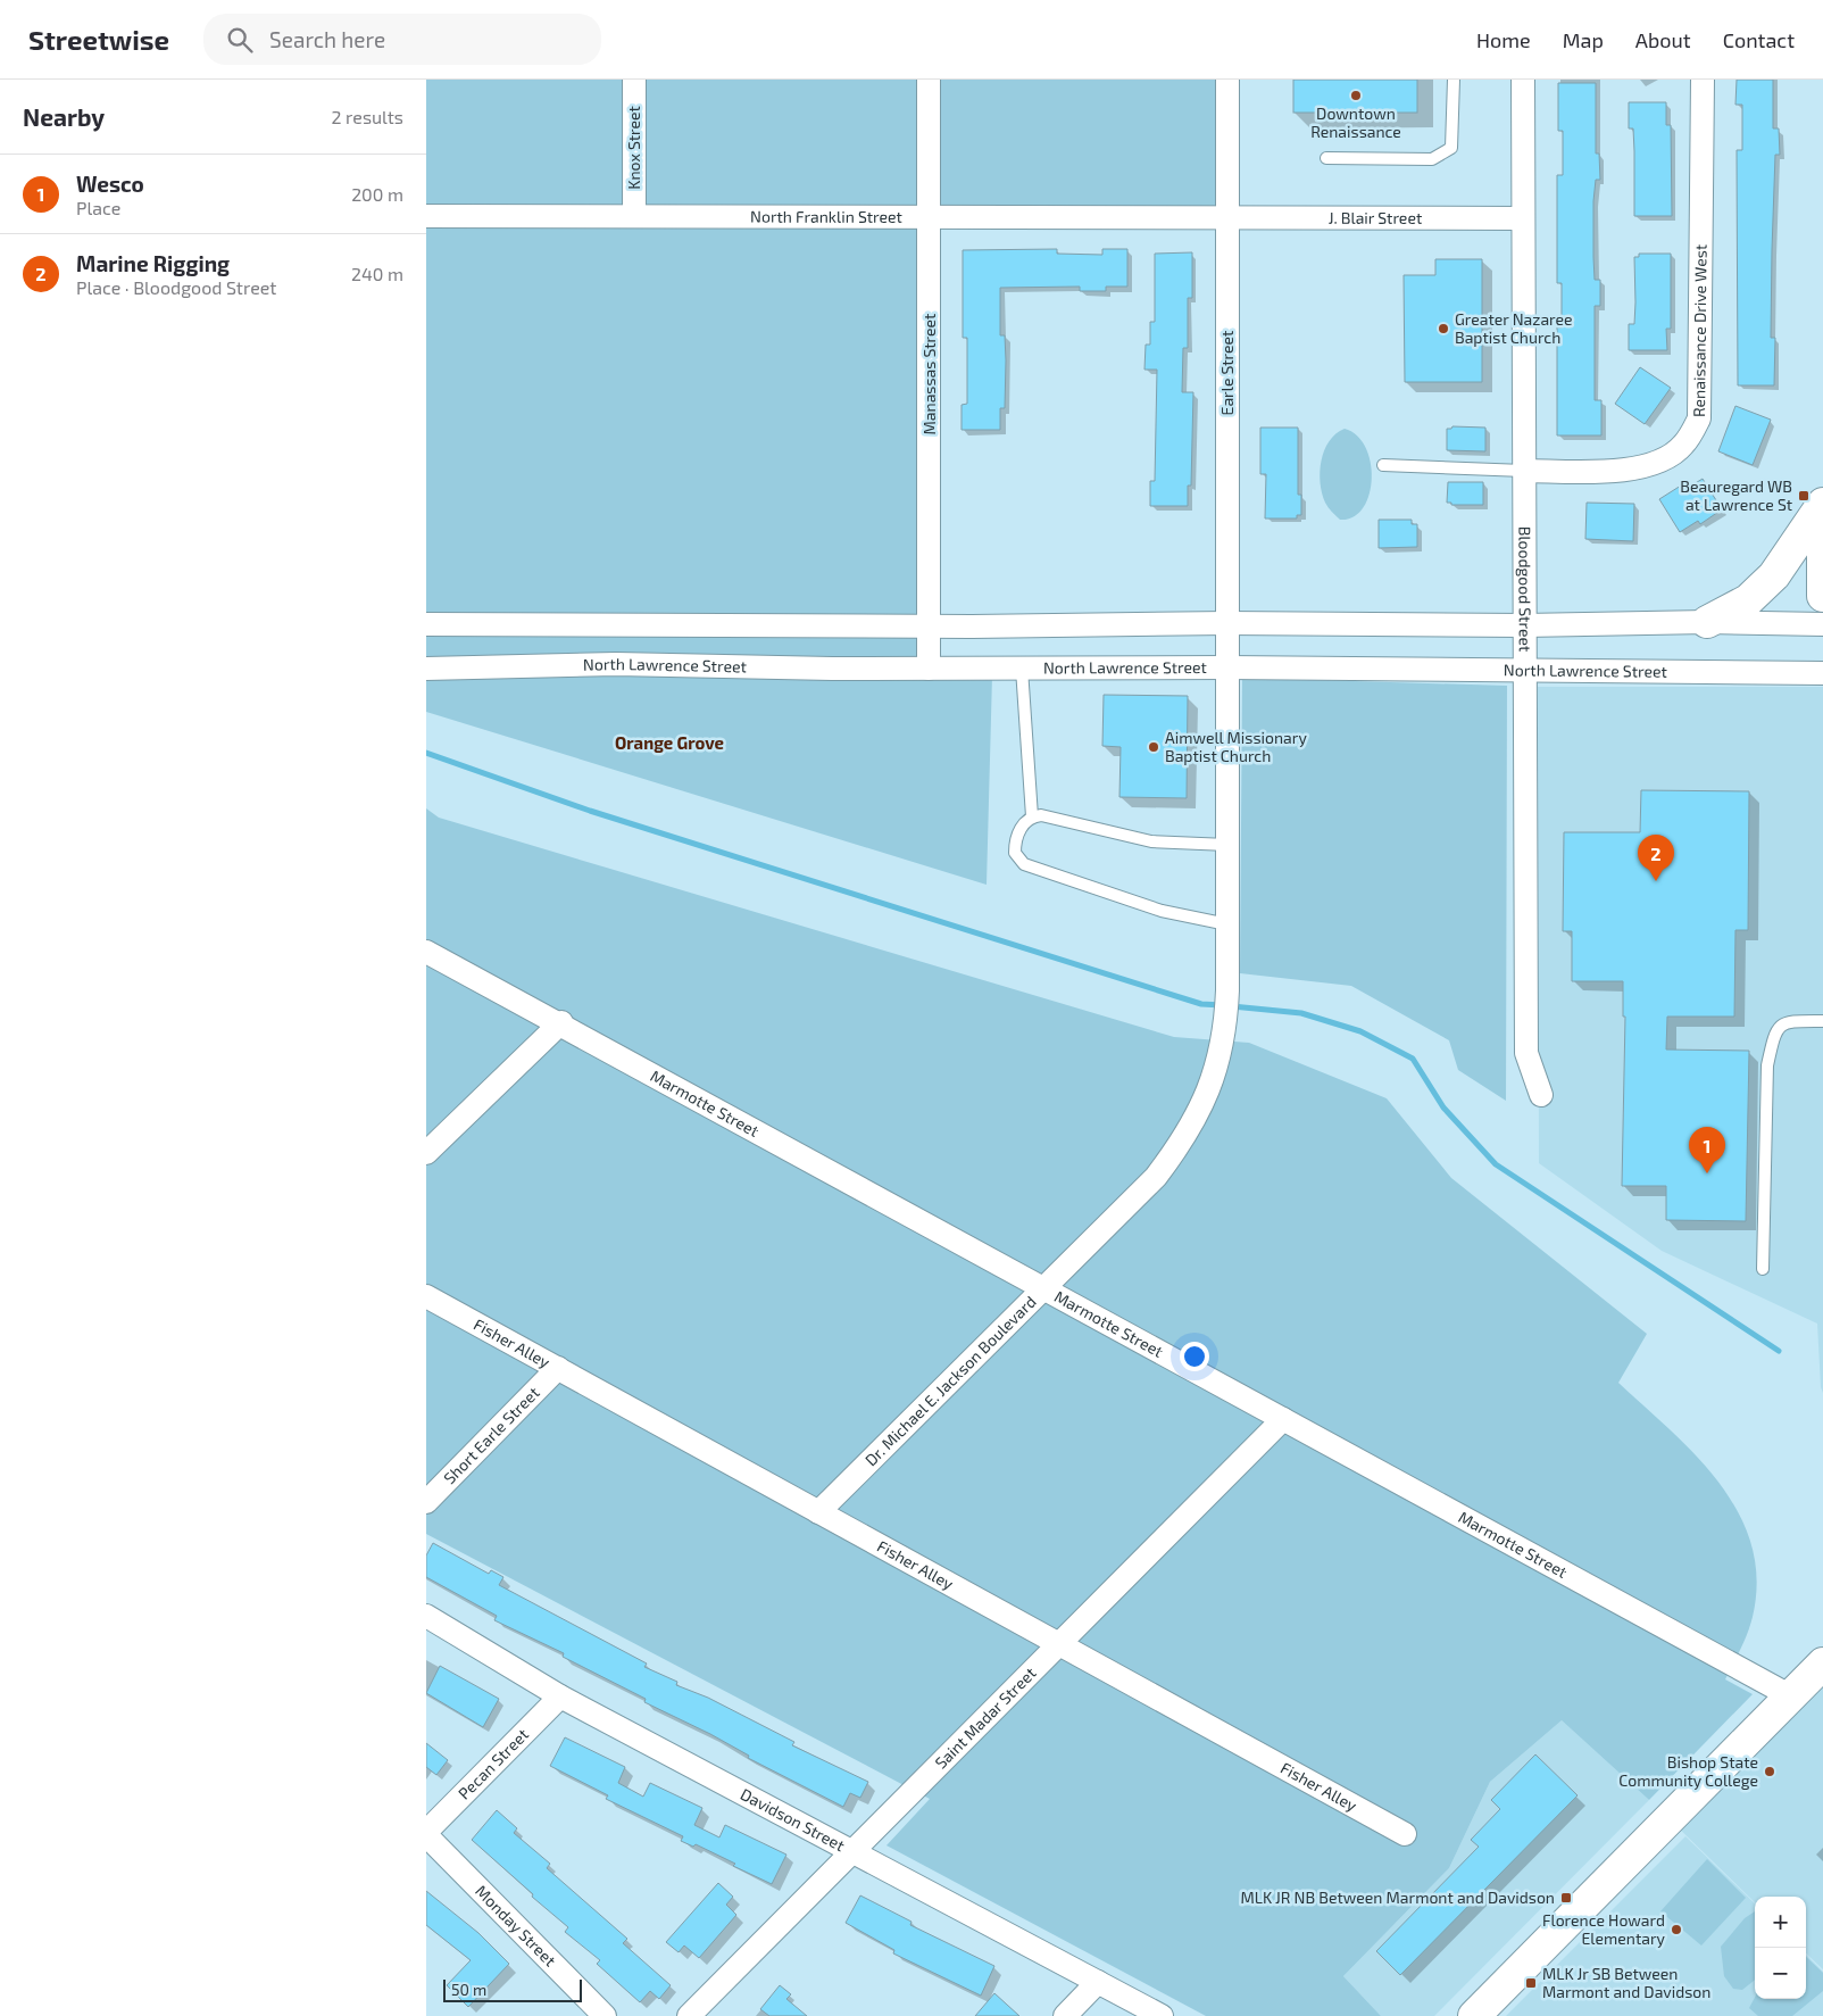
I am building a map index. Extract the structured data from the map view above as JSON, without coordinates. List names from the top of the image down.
{
  "streets": {
    "street": [
      "Knox Street",
      "North Franklin Street",
      "J. Blair Street",
      "Renaissance Drive West",
      "Earle Street",
      "Manassas Street",
      "Bloodgood Street",
      "North Lawrence Street",
      "Marmotte Street",
      "Fisher Alley",
      "Dr. Michael E. Jackson Boulevard",
      "Short Earle Street",
      "Saint Madar Street",
      "Pecan Street",
      "Davidson Street",
      "Monday Street"
    ]
  },
  "crossings": [
    ["Knox Street", "North Franklin Street"],
    ["North Franklin Street", "J. Blair Street"],
    ["North Franklin Street", "Earle Street"],
    ["North Franklin Street", "Manassas Street"],
    ["J. Blair Street", "Earle Street"],
    ["J. Blair Street", "Bloodgood Street"],
    ["Renaissance Drive West", "Bloodgood Street"],
    ["Earle Street", "North Lawrence Street"],
    ["Manassas Street", "North Lawrence Street"],
    ["Bloodgood Street", "North Lawrence Street"],
    ["Marmotte Street", "Dr. Michael E. Jackson Boulevard"],
    ["Marmotte Street", "Saint Madar Street"],
    ["Fisher Alley", "Dr. Michael E. Jackson Boulevard"],
    ["Fisher Alley", "Short Earle Street"],
    ["Fisher Alley", "Saint Madar Street"],
    ["Saint Madar Street", "Davidson Street"],
    ["Pecan Street", "Davidson Street"]
  ],
  "districts": ["Orange Grove"],
  "places": {
    "other": [
      "Downtown Renaissance",
      "Greater Nazaree Baptist Church",
      "Aimwell Missionary Baptist Church",
      "Bishop State Community College",
      "Florence Howard Elementary"
    ],
    "transit": ["Beauregard WB at Lawrence St", "MLK JR NB Between Marmont and Davidson", "MLK Jr SB Between Marmont and Davidson"]
  },
  "scale_bar": "50 m",
  "page": {
    "header": "Streetwise",
    "search": "Search here",
    "nav": [
      "Home",
      "Map",
      "About",
      "Contact"
    ],
    "heading": ["Nearby", "2 results"],
    "list": [
      {
        "mark": "1",
        "name": "Wesco",
        "note": "Place",
        "value": "200 m"
      },
      {
        "mark": "2",
        "name": "Marine Rigging",
        "note": "Place · Bloodgood Street",
        "value": "240 m"
      }
    ],
    "pins": ["2", "1"],
    "map_buttons": ["+", "−"],
    "scale": "50 m"
  }
}
